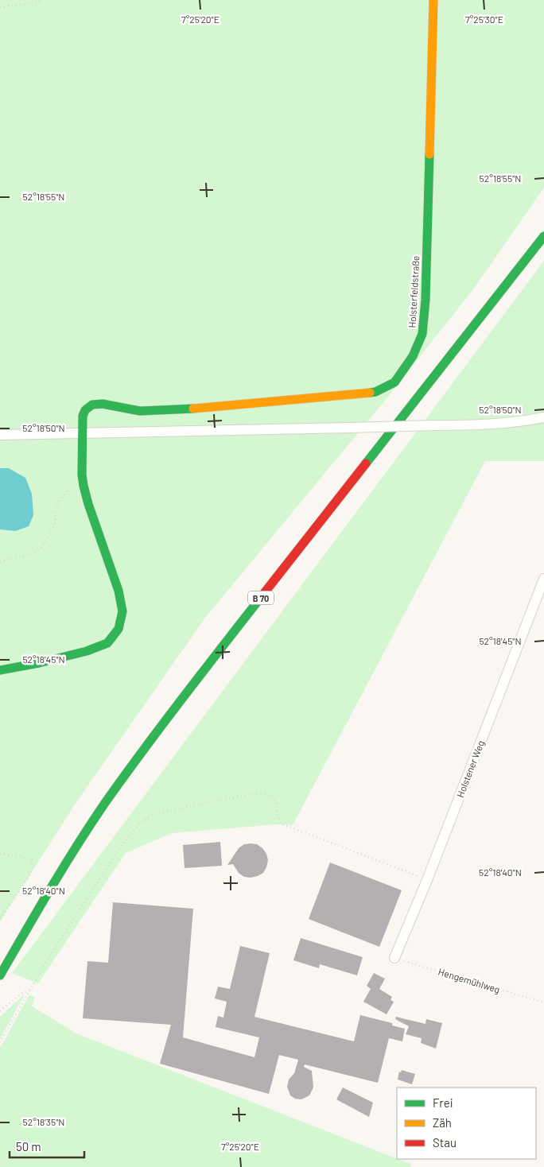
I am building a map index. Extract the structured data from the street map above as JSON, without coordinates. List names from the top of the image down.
{
  "streets": {
    "street": ["Holsterfeldstraße", "B 70", "Holstener Weg"],
    "path": ["Hengemühlweg"]
  },
  "crossings": [
    ["Holstener Weg", "Hengemühlweg"]
  ],
  "legend": ["Frei", "Zäh", "Stau"],
  "scale_bar": "50 m",
  "coordinates": [
    "7°25'20\"E",
    "7°25'30\"E",
    "52°18'55\"N",
    "52°18'50\"N",
    "52°18'45\"N",
    "52°18'40\"N",
    "52°18'35\"N"
  ]
}
